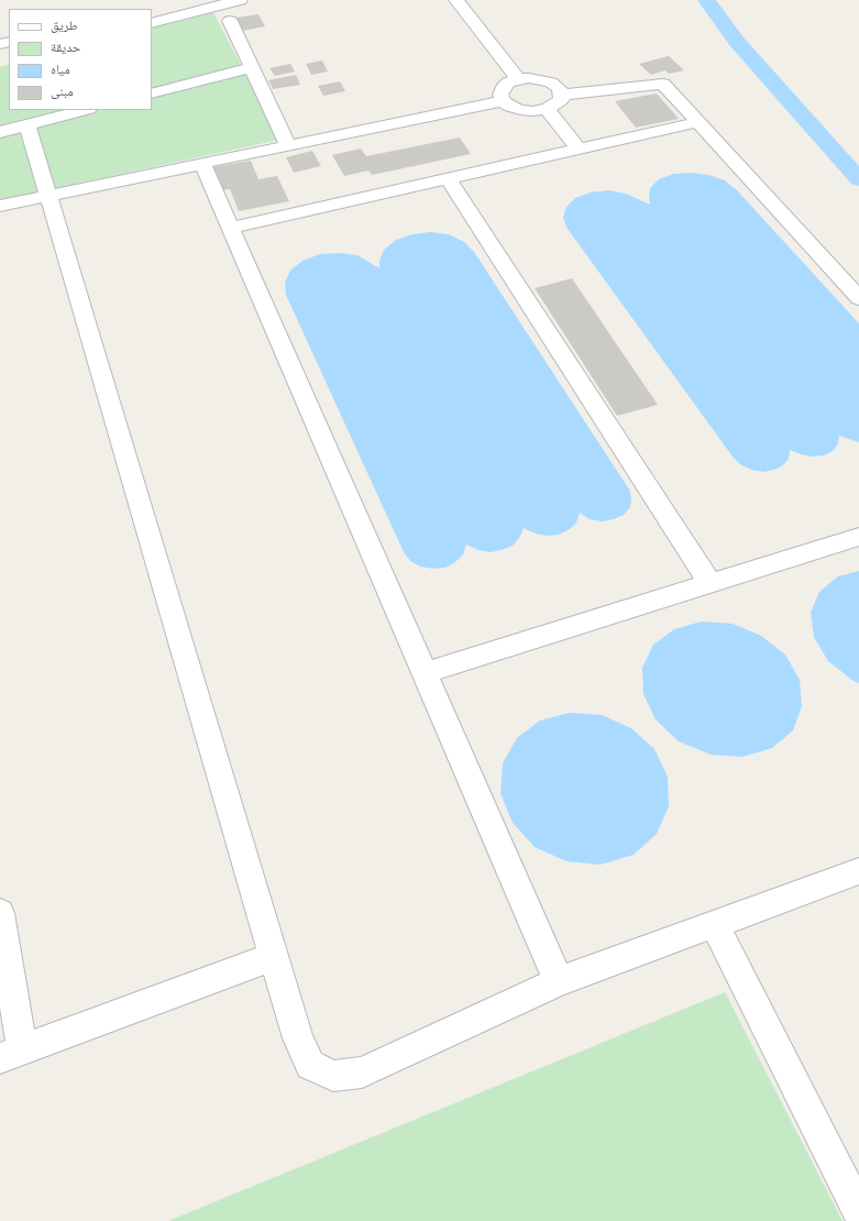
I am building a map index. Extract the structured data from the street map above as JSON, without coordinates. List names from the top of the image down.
{
  "legend": [
    "طريق",
    "حديقة",
    "مياه",
    "مبنى"
  ]
}
